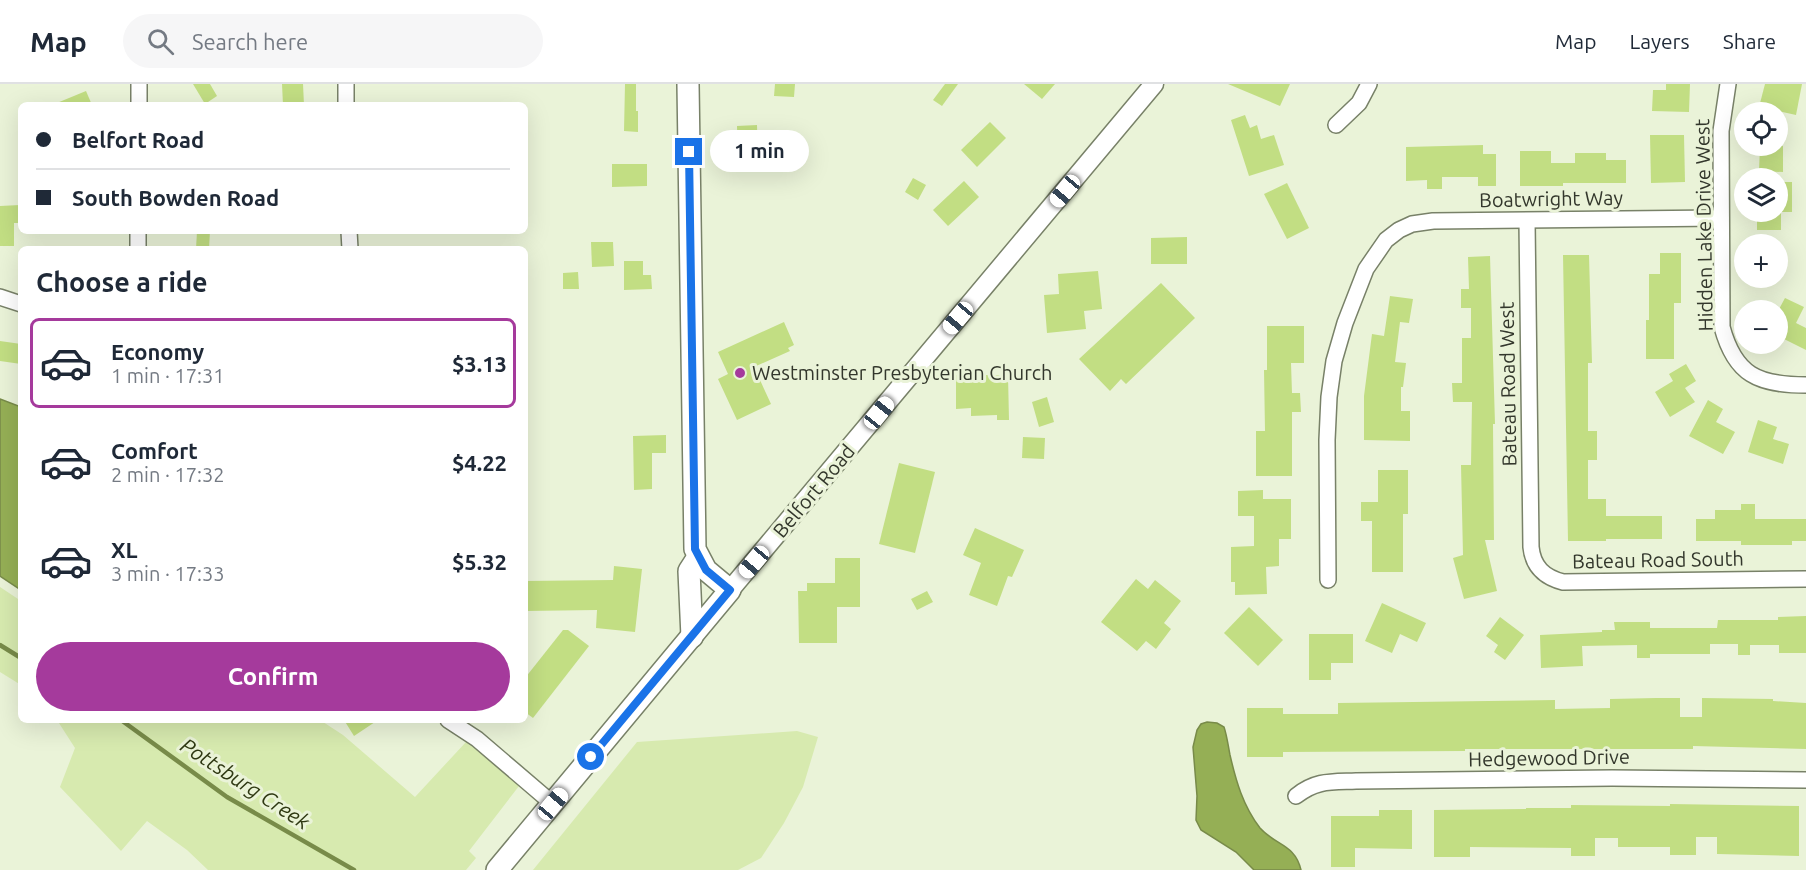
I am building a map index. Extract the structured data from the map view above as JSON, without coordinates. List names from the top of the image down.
{
  "streets": {
    "main road": ["Belfort Road"],
    "street": [
      "Boatwright Way",
      "Hidden Lake Drive West",
      "Bateau Road West",
      "Bateau Road South",
      "Hedgewood Drive"
    ]
  },
  "crossings": [
    ["Boatwright Way", "Hidden Lake Drive West"],
    ["Boatwright Way", "Bateau Road West"],
    ["Bateau Road West", "Bateau Road South"]
  ],
  "water": ["Pottsburg Creek"],
  "places": ["Westminster Presbyterian Church"],
  "page": {
    "header": "Map",
    "search": "Search here",
    "nav": ["Map", "Layers", "Share"],
    "map_buttons": ["+", "−"],
    "banner": ["Belfort Road", "South Bowden Road"],
    "bubble": "1 min",
    "heading": "Choose a ride",
    "list": [
      {
        "name": "Economy",
        "note": "1 min · 17:31",
        "value": "$3.13"
      },
      {
        "name": "Comfort",
        "note": "2 min · 17:32",
        "value": "$4.22"
      },
      {
        "name": "XL",
        "note": "3 min · 17:33",
        "value": "$5.32"
      }
    ],
    "buttons": "Confirm"
  }
}
